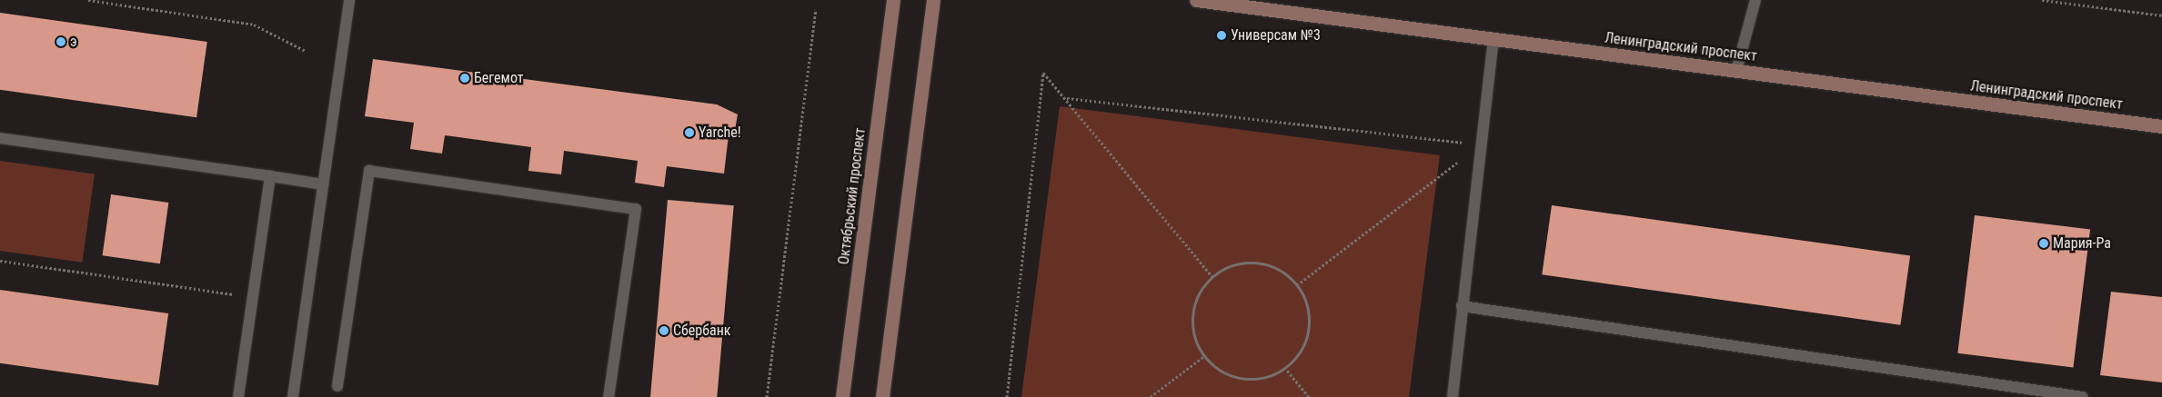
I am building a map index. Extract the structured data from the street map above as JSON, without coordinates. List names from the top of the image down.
{
  "streets": {
    "street": ["Ленинградский проспект", "Октябрьский проспект"]
  },
  "places": [
    "Универсам №3",
    "э",
    "Бегемот",
    "Yarche!",
    "Мария-Ра",
    "Сбербанк"
  ]
}
